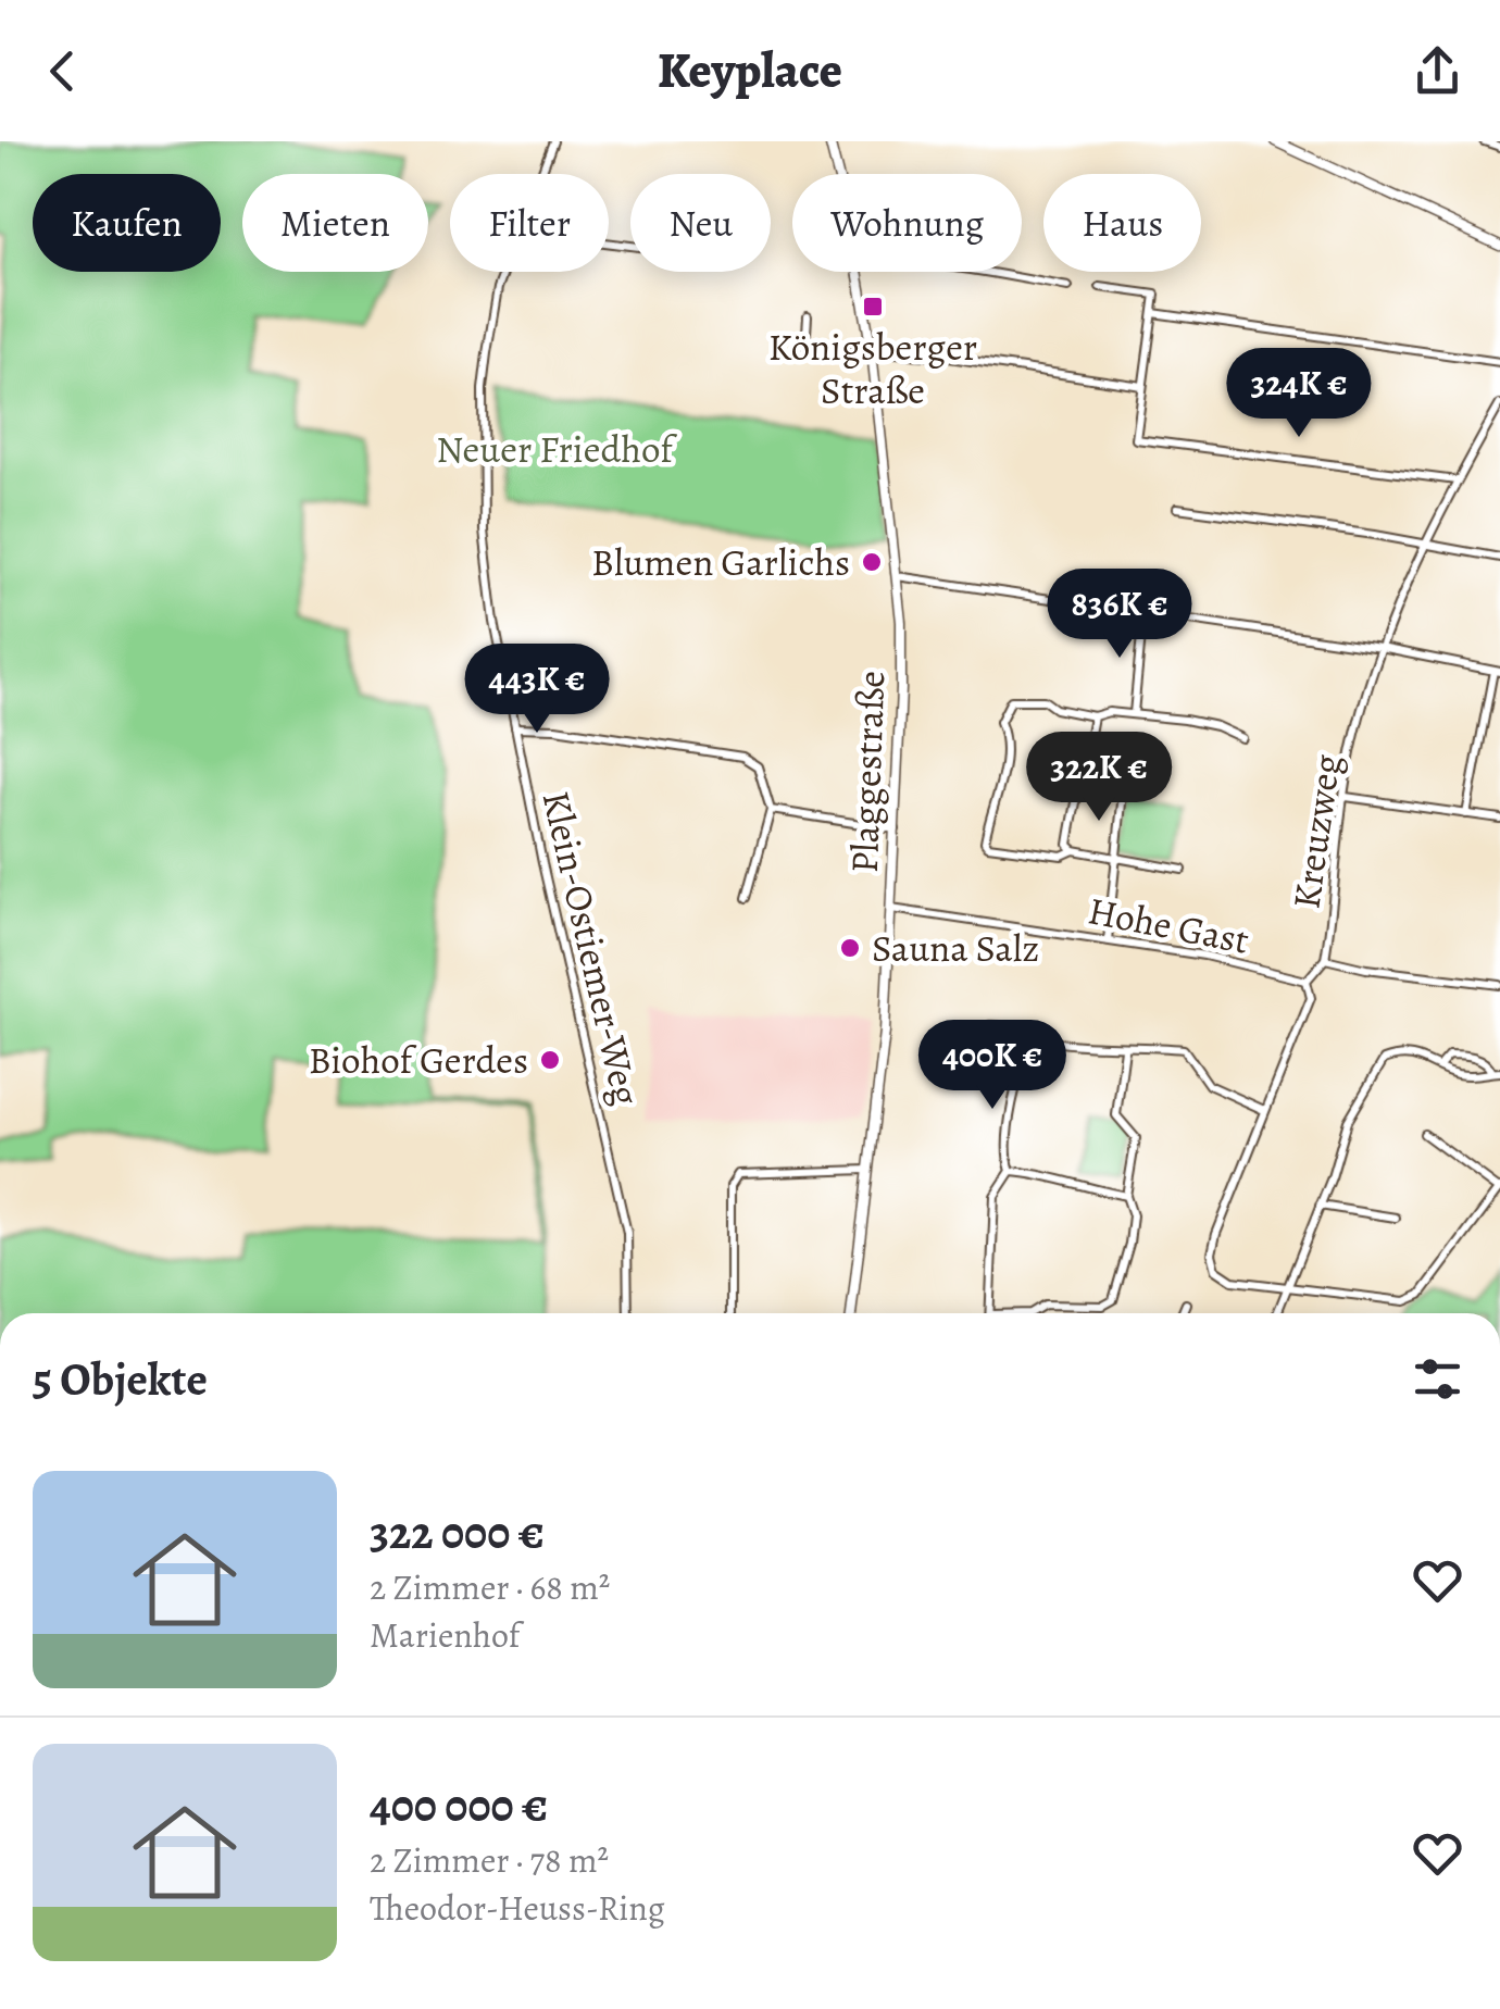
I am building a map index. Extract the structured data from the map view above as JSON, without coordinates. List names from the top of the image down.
{
  "streets": {
    "street": [
      "Plaggestraße",
      "Kreuzweg",
      "Hohe Gast",
      "Klein-Ostiemer-Weg"
    ]
  },
  "crossings": [
    ["Plaggestraße", "Hohe Gast"],
    ["Kreuzweg", "Hohe Gast"]
  ],
  "parks": ["Neuer Friedhof"],
  "places": {
    "transit": ["Königsberger Straße"],
    "other": ["Blumen Garlichs", "Sauna Salz", "Biohof Gerdes"]
  },
  "page": {
    "header": "Keyplace",
    "chip": [
      "Kaufen",
      "Mieten",
      "Filter",
      "Neu",
      "Wohnung",
      "Haus"
    ],
    "price": [
      "324K €",
      "836K €",
      "443K €",
      "322K €",
      "400K €"
    ],
    "heading": "5 Objekte",
    "list": [
      {
        "name": "322 000 €",
        "note": "2 Zimmer · 68 m² · Marienhof"
      },
      {
        "name": "400 000 €",
        "note": "2 Zimmer · 78 m² · Theodor-Heuss-Ring"
      }
    ]
  }
}
